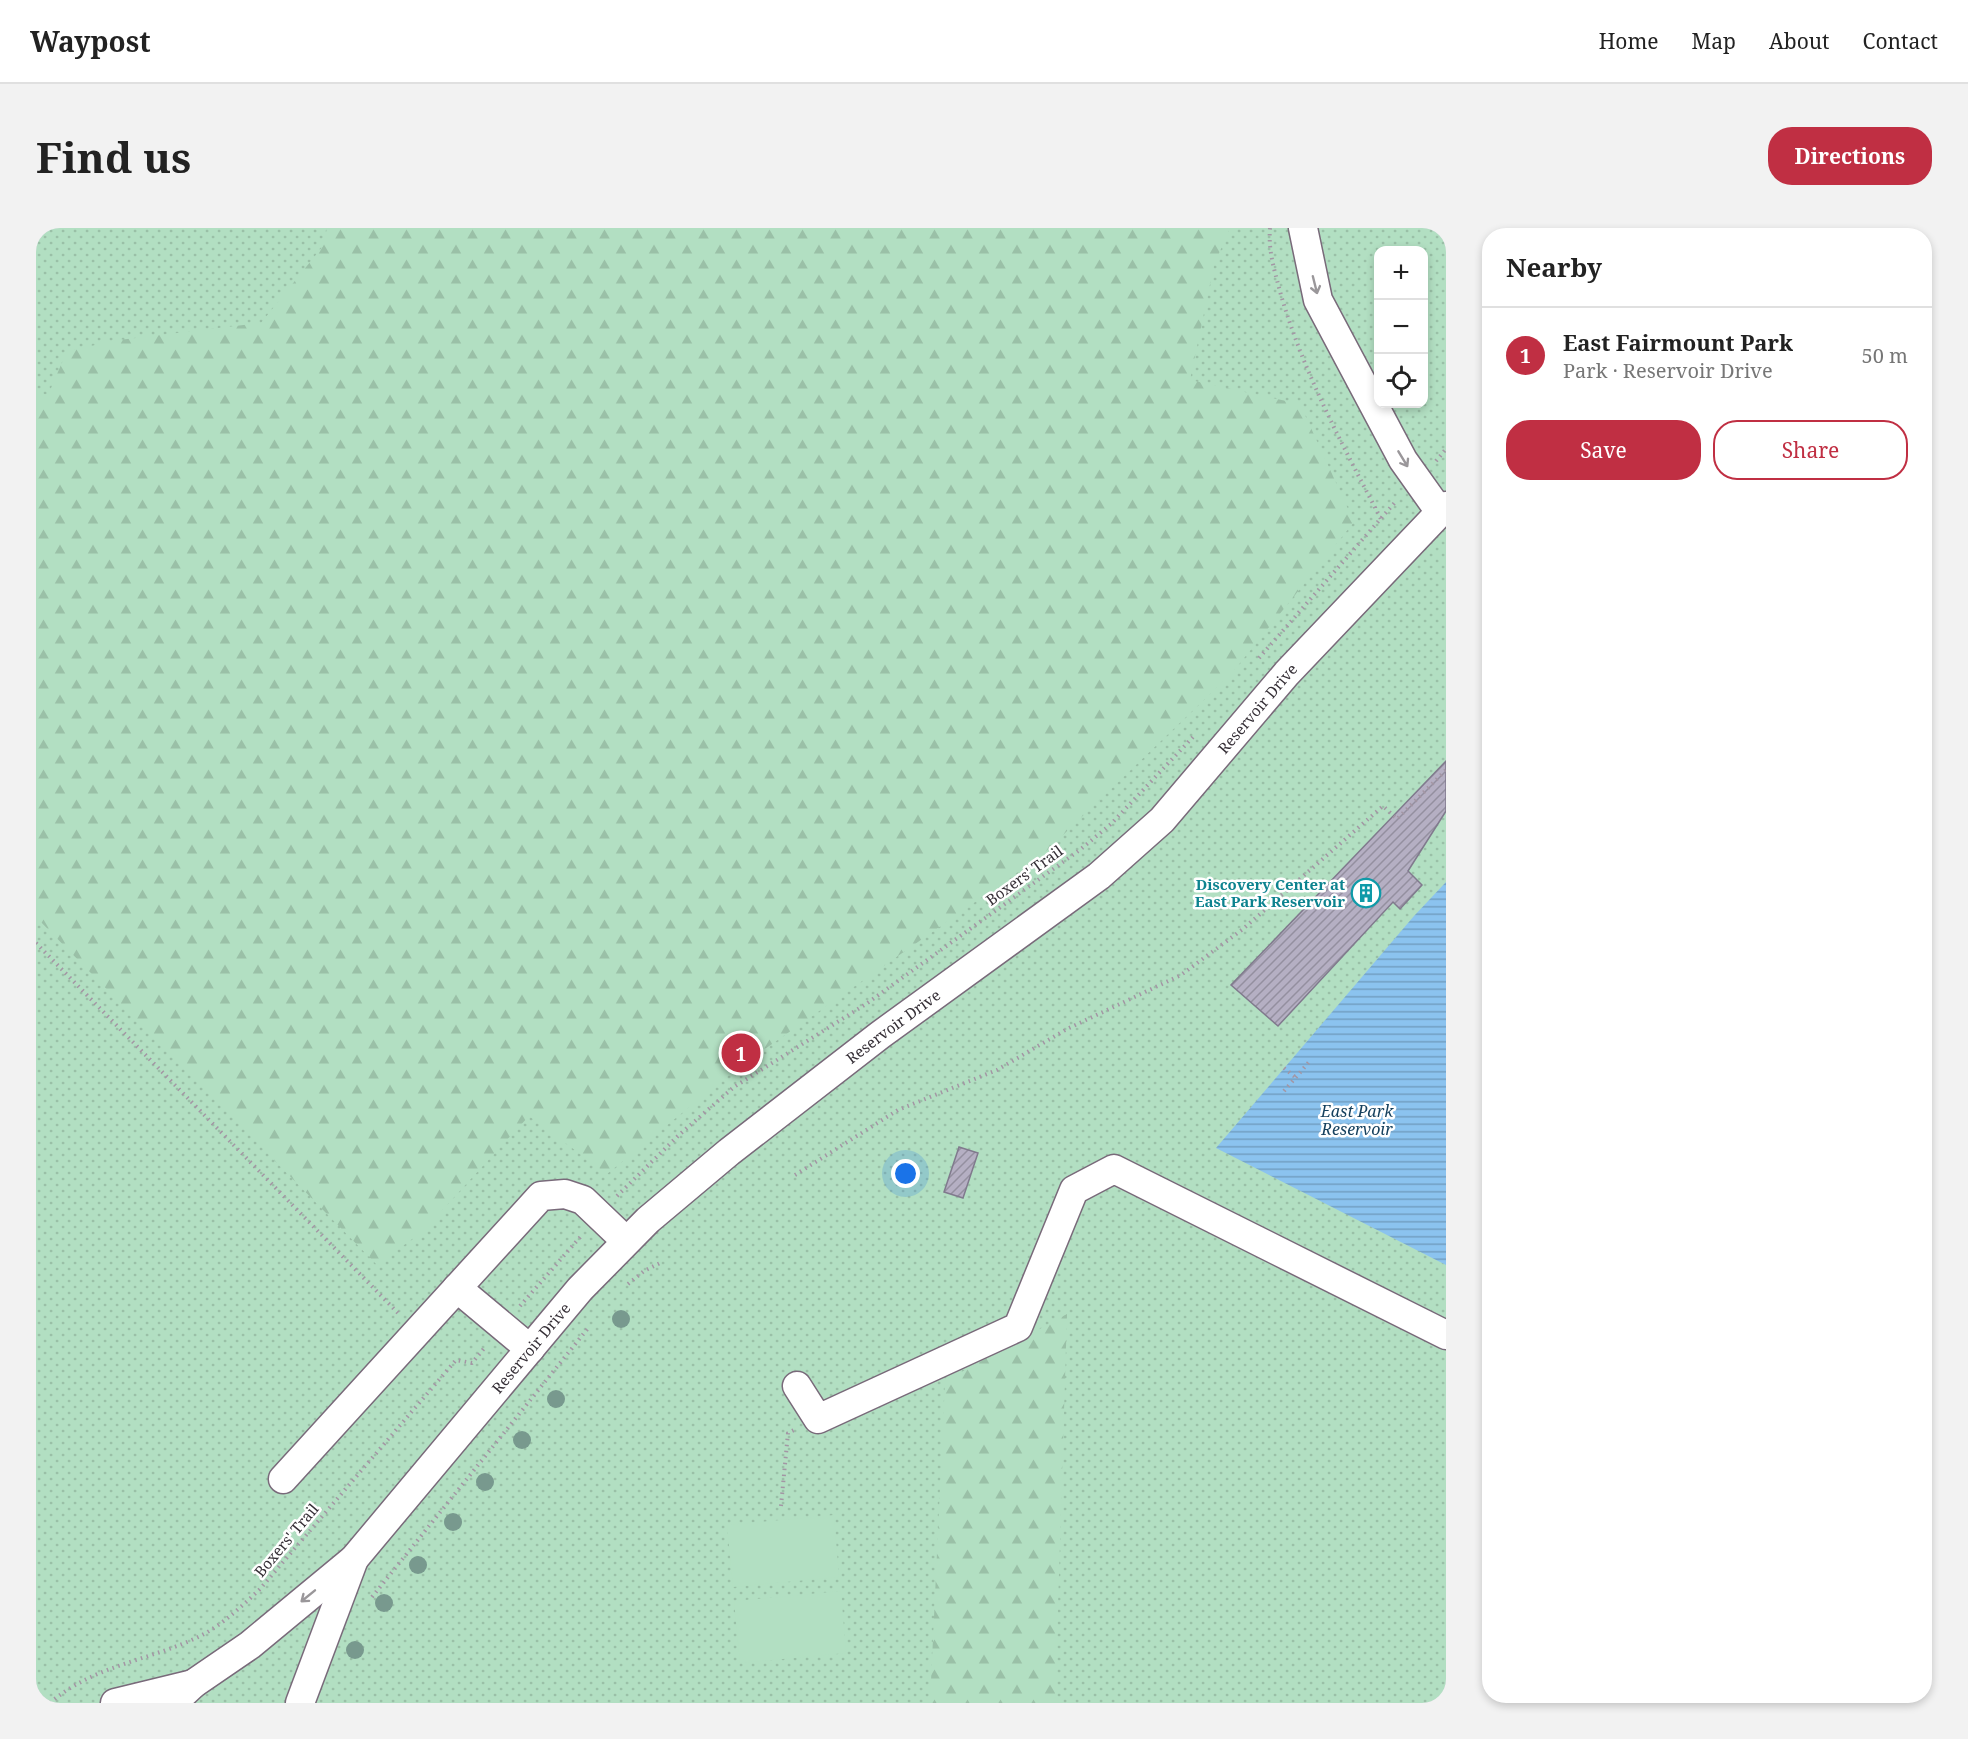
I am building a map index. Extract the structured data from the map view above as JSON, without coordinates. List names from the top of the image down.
{
  "streets": {
    "street": ["Reservoir Drive"],
    "path": ["Boxers' Trail"]
  },
  "water": ["East Park Reservoir"],
  "places": {
    "building": ["Discovery Center at East Park Reservoir"]
  },
  "page": {
    "header": "Waypost",
    "nav": [
      "Home",
      "Map",
      "About",
      "Contact"
    ],
    "buttons": [
      "Directions",
      ["Save", "Share"]
    ],
    "title": "Find us",
    "heading": "Nearby",
    "map_buttons": ["+", "−"],
    "list": [
      {
        "mark": "1",
        "name": "East Fairmount Park",
        "note": "Park · Reservoir Drive",
        "value": "50 m"
      }
    ],
    "pins": "1"
  }
}
